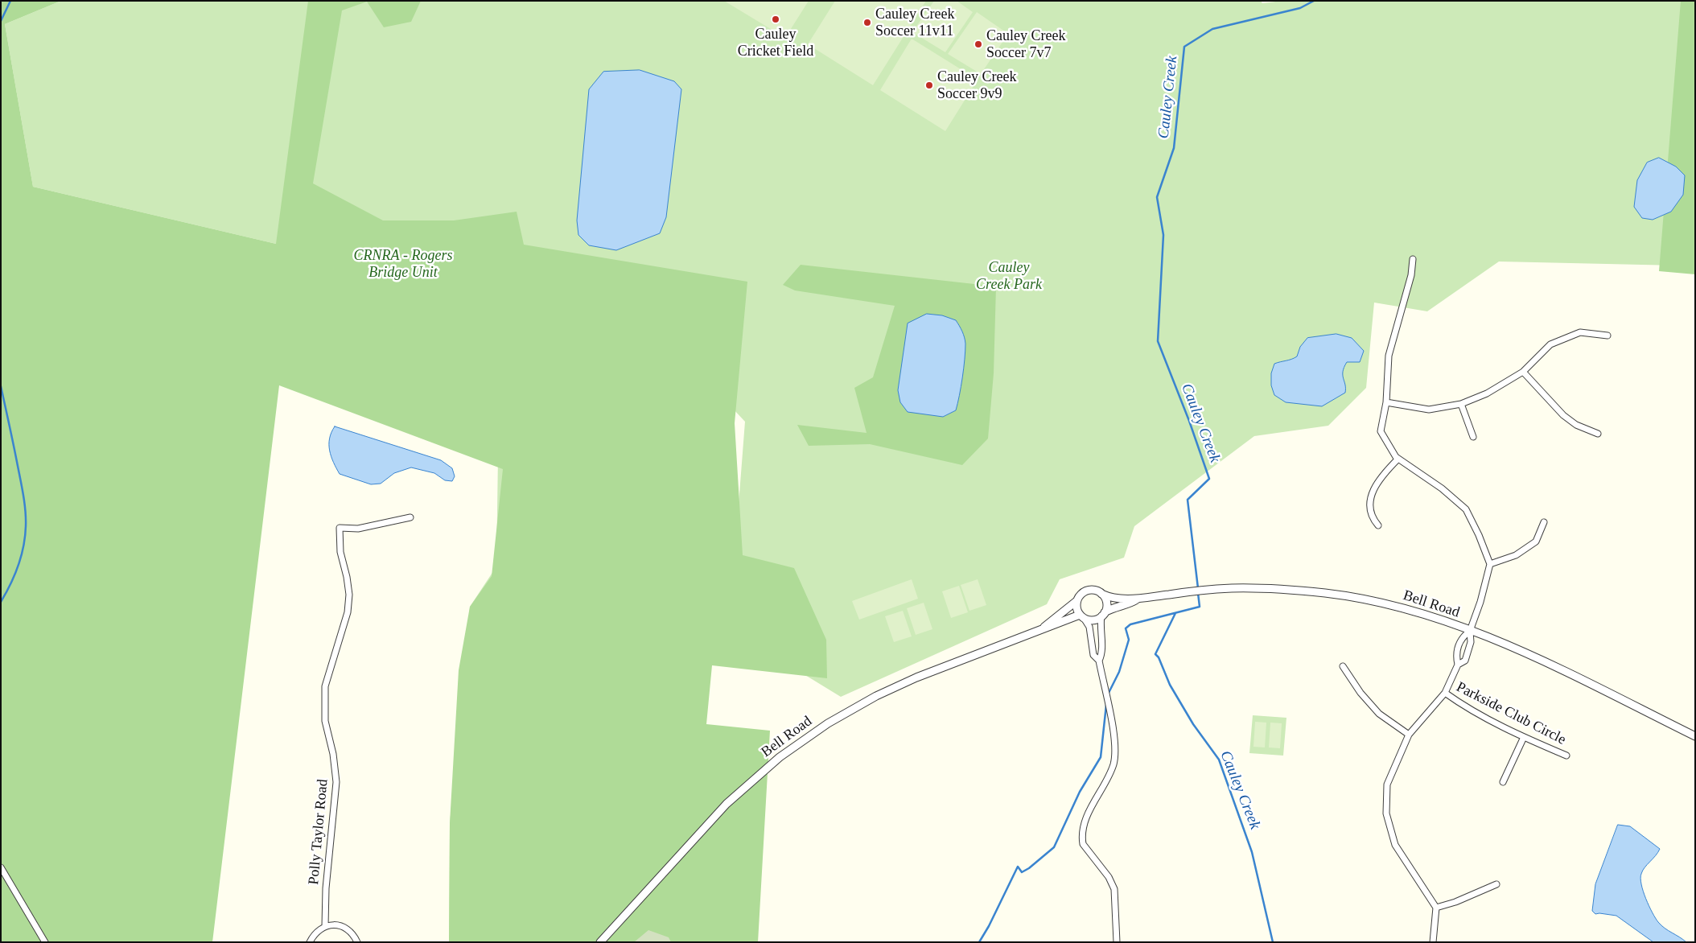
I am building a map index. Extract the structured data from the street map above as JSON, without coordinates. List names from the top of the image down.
{
  "streets": {
    "street": ["Bell Road", "Parkside Club Circle", "Polly Taylor Road"]
  },
  "water": ["Cauley Creek"],
  "parks": ["CRNRA - Rogers Bridge Unit", "Cauley Creek Park"],
  "places": [
    "Cauley Cricket Field",
    "Cauley Creek Soccer 11v11",
    "Cauley Creek Soccer 7v7",
    "Cauley Creek Soccer 9v9"
  ]
}
